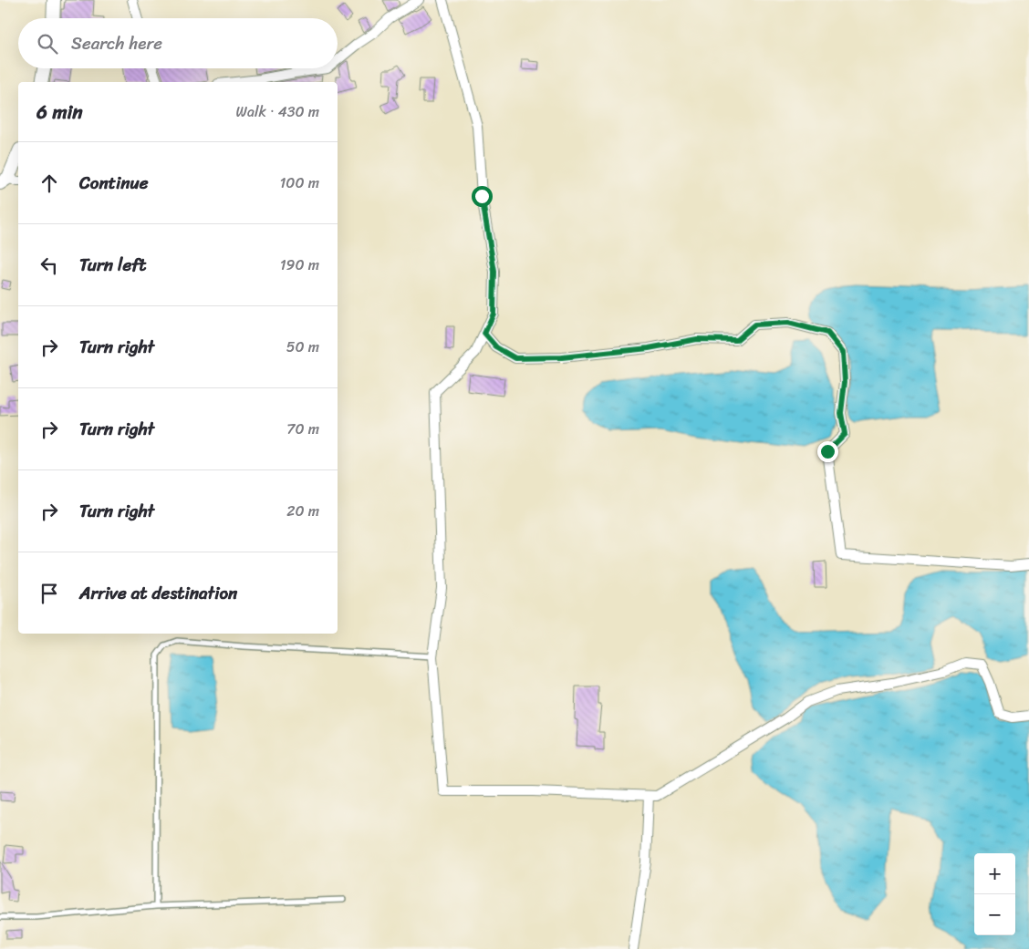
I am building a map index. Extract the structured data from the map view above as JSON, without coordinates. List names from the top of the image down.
{
  "page": {
    "search": "Search here",
    "heading": ["6 min", "Walk · 430 m"],
    "list": [
      ["Continue", "100 m"],
      ["Turn left", "190 m"],
      ["Turn right", "50 m"],
      ["Turn right", "70 m"],
      ["Turn right", "20 m"],
      "Arrive at destination"
    ],
    "map_buttons": ["+", "−"]
  }
}
